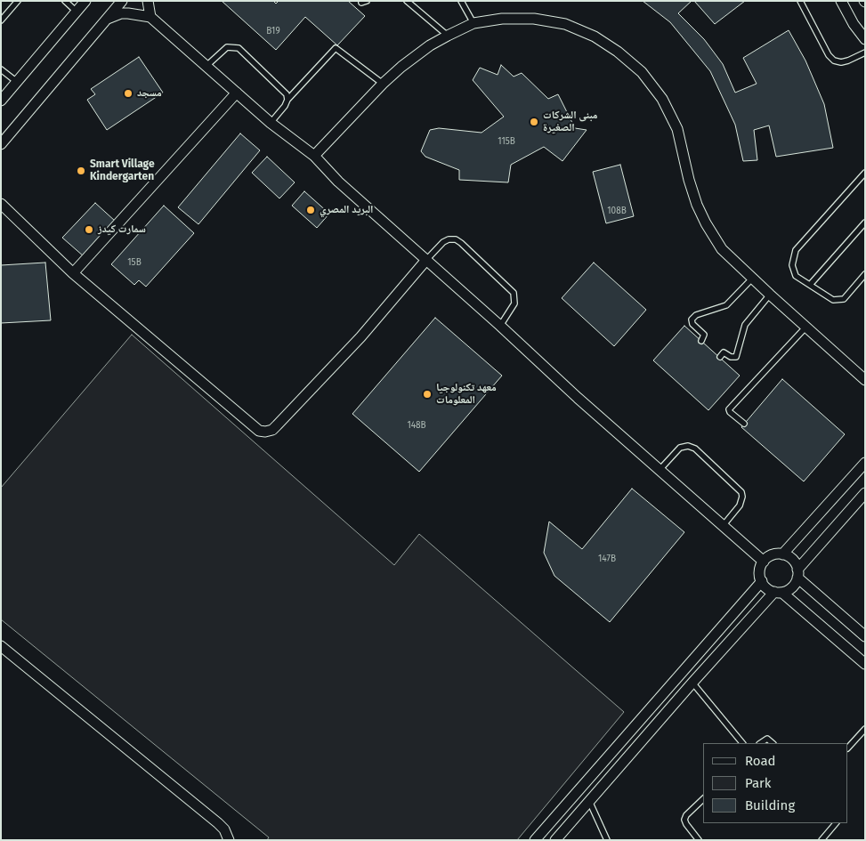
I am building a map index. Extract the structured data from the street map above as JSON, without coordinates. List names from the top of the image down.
{
  "places": [
    "مسجد",
    "مبنى الشركات الصغيرة",
    "Smart Village Kindergarten",
    "البريد المصري",
    "سمارت كيدز",
    "معهد تكنولوجيا المعلومات"
  ],
  "house_numbers": [
    "B19",
    "115B",
    "108B",
    "15B",
    "148B",
    "147B"
  ],
  "legend": ["Road", "Park", "Building"]
}
